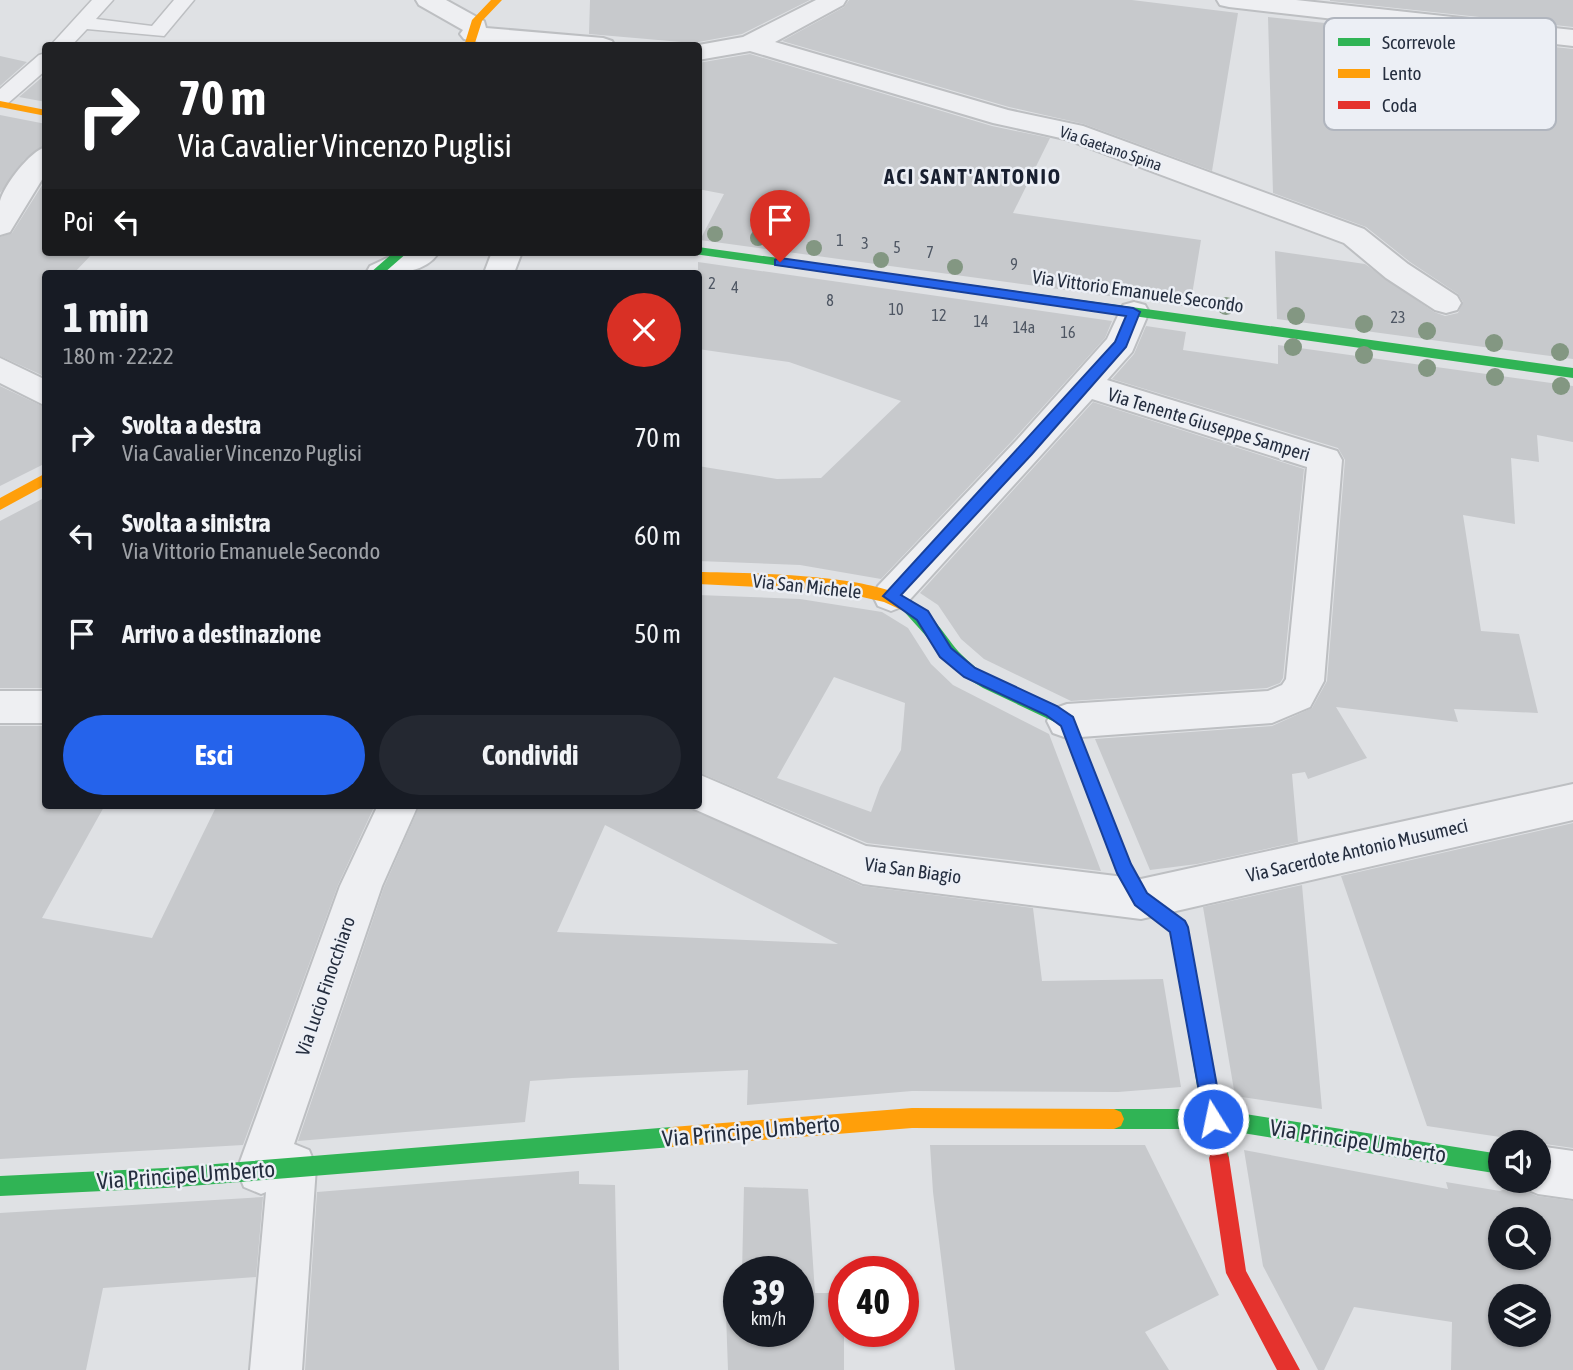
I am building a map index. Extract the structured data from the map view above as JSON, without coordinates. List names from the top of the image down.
{
  "streets": {
    "street": [
      "Via Gaetano Spina",
      "Via Vittorio Emanuele Secondo",
      "Via Tenente Giuseppe Samperi",
      "Via San Michele",
      "Via Sacerdote Antonio Musumeci",
      "Via San Biagio",
      "Via Lucio Finocchiaro",
      "Via Principe Umberto"
    ]
  },
  "crossings": [
    ["Via Tenente Giuseppe Samperi", "Via San Michele"],
    ["Via Sacerdote Antonio Musumeci", "Via San Biagio"],
    ["Via Lucio Finocchiaro", "Via Principe Umberto"]
  ],
  "districts": ["ACI SANT'ANTONIO"],
  "house_numbers": [
    "1",
    "3",
    "5",
    "7",
    "9",
    "2",
    "4",
    "8",
    "10",
    "12",
    "23",
    "14",
    "14a",
    "16"
  ],
  "legend": ["Scorrevole", "Lento", "Coda"],
  "page": {
    "turn": ["70 m", "Via Cavalier Vincenzo Puglisi"],
    "then": "Poi",
    "heading": ["1 min", "180 m · 22:22"],
    "list": [
      {
        "name": "Svolta a destra",
        "note": "Via Cavalier Vincenzo Puglisi",
        "value": "70 m"
      },
      {
        "name": "Svolta a sinistra",
        "note": "Via Vittorio Emanuele Secondo",
        "value": "60 m"
      },
      {
        "name": "Arrivo a destinazione",
        "value": "50 m"
      }
    ],
    "buttons": ["Esci", "Condividi"],
    "speed": "39 km/h",
    "limit": "40"
  }
}
